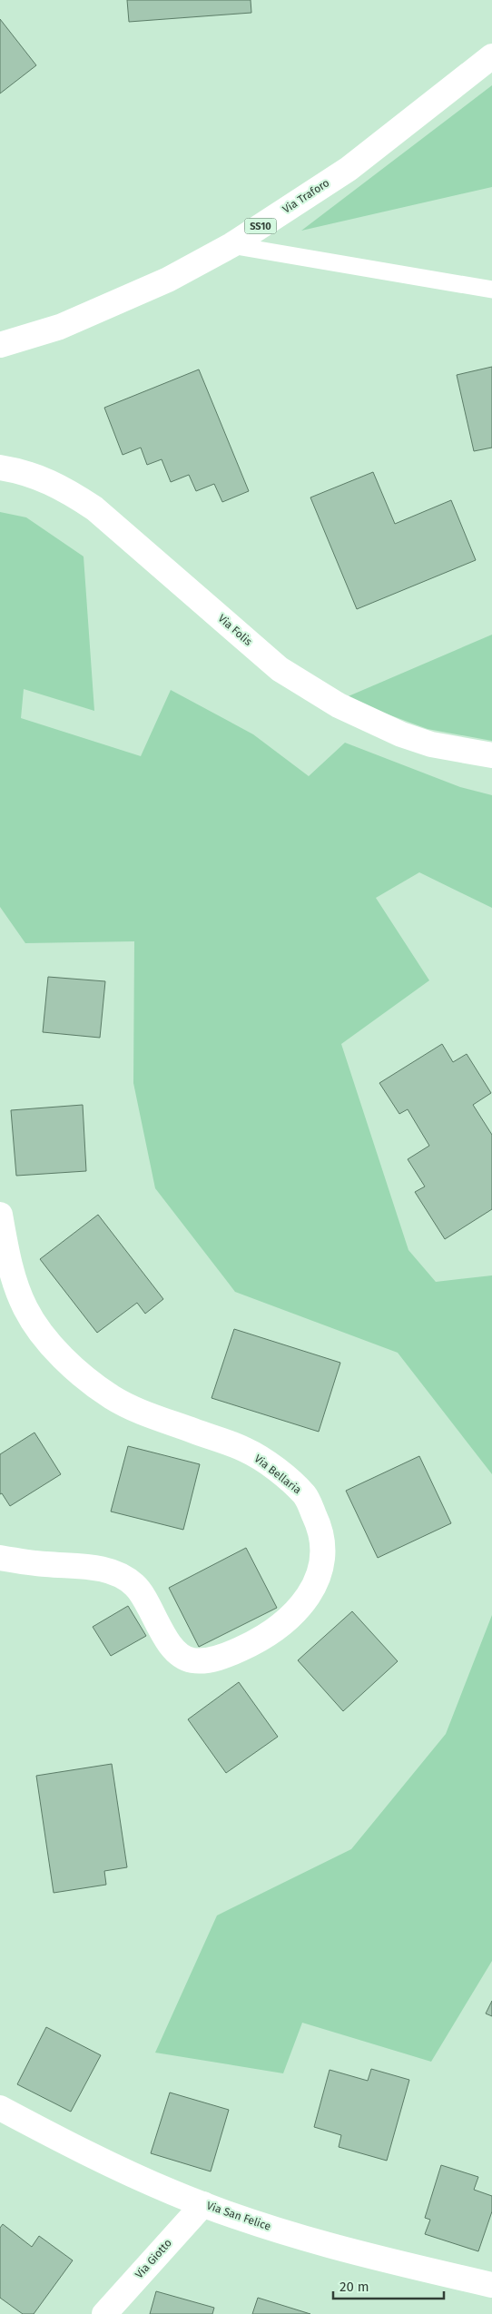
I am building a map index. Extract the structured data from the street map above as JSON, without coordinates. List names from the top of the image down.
{
  "streets": {
    "street": [
      "Via Traforo",
      "SS10",
      "Via Folis",
      "Via Bellaria",
      "Via San Felice",
      "Via Giotto"
    ]
  },
  "crossings": [
    ["Via San Felice", "Via Giotto"]
  ],
  "scale_bar": "20 m"
}
